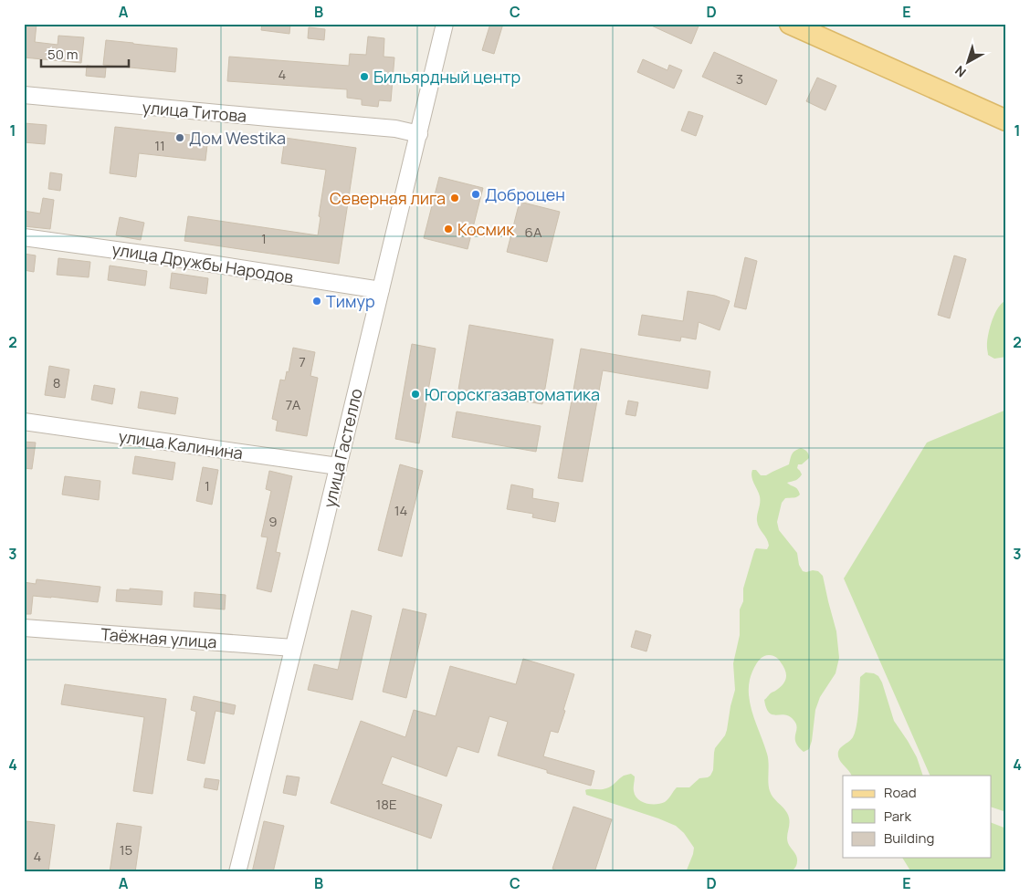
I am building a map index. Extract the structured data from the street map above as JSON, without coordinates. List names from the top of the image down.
{
  "streets": {
    "street": [
      "улица Титова",
      "улица Дружбы Народов",
      "улица Калинина",
      "улица Гастелло",
      "Таёжная улица"
    ]
  },
  "crossings": [
    ["улица Титова", "улица Гастелло"],
    ["улица Дружбы Народов", "улица Гастелло"],
    ["улица Калинина", "улица Гастелло"],
    ["улица Гастелло", "Таёжная улица"]
  ],
  "places": [
    "Бильярдный центр",
    "Дом Westika",
    "Доброцен",
    "Северная лига",
    "Космик",
    "Тимур",
    "Югорскгазавтоматика"
  ],
  "house_numbers": [
    "4",
    "3",
    "11",
    "6А",
    "1",
    "7",
    "8",
    "7А",
    "1",
    "14",
    "9",
    "18Е",
    "15",
    "4"
  ],
  "legend": ["Road", "Park", "Building"],
  "scale_bar": "50 m",
  "north": "bottom left",
  "grid": {
    "columns": [
      "A",
      "B",
      "C",
      "D",
      "E"
    ],
    "rows": [
      "1",
      "2",
      "3",
      "4"
    ]
  }
}
